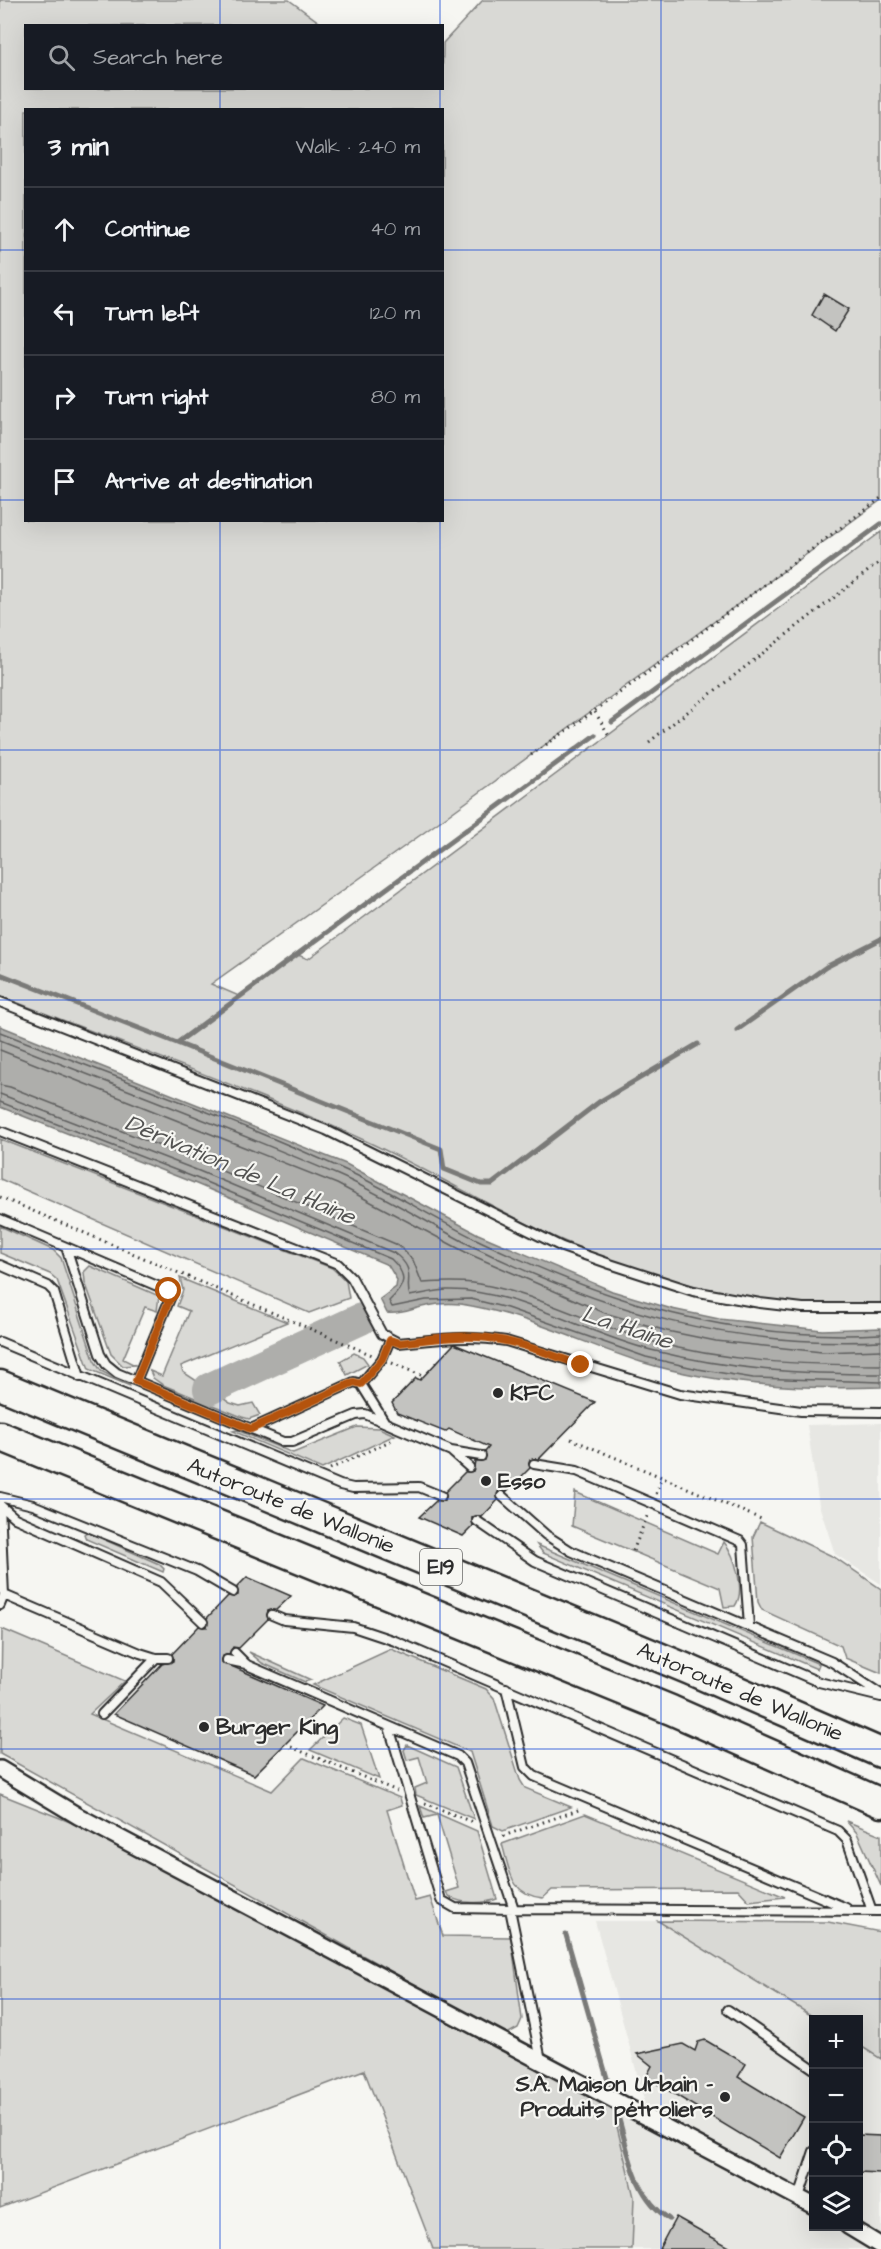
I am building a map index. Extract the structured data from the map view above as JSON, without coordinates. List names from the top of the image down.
{
  "streets": {
    "highway": ["Autoroute de Wallonie", "E19"]
  },
  "water": ["Dérivation de La Haine", "La Haine"],
  "places": [
    "KFC",
    "Esso",
    "Burger King",
    "S.A. Maison Urbain - Produits pétroliers"
  ],
  "page": {
    "search": "Search here",
    "heading": ["3 min", "Walk · 240 m"],
    "list": [
      ["Continue", "40 m"],
      ["Turn left", "120 m"],
      ["Turn right", "80 m"],
      "Arrive at destination"
    ],
    "map_buttons": ["+", "−"]
  }
}
